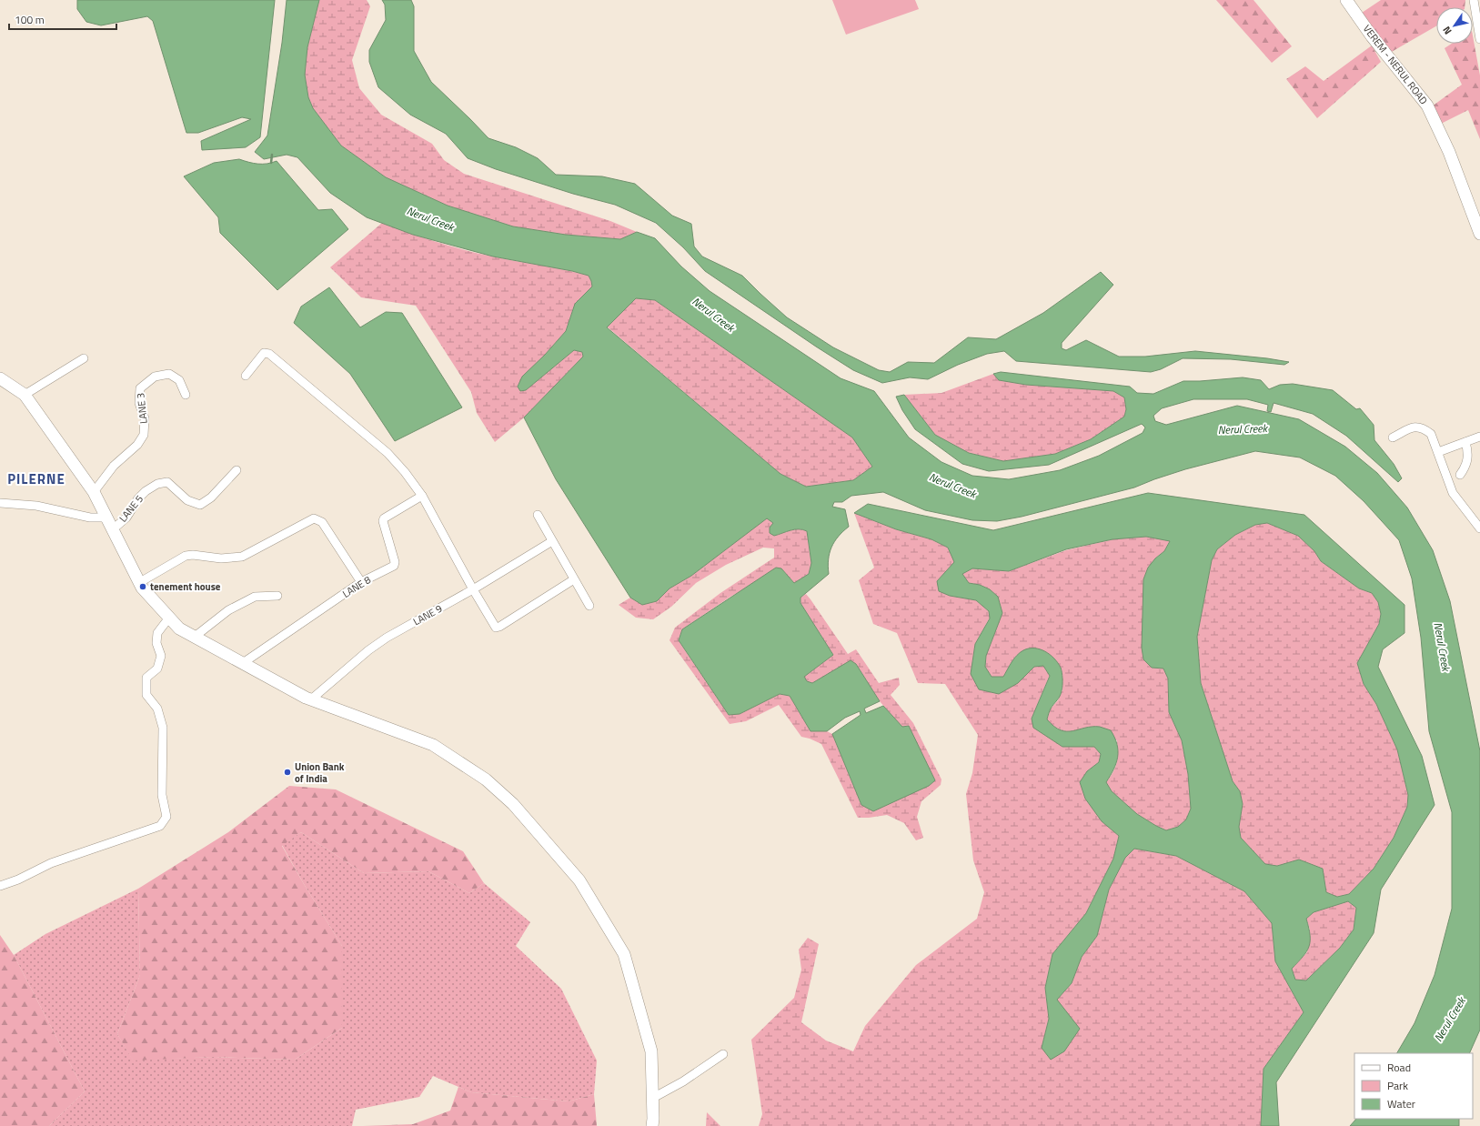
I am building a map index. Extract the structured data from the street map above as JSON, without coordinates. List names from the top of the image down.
{
  "streets": {
    "main road": ["VEREM - NERUL ROAD"],
    "street": [
      "LANE 3",
      "LANE 5",
      "LANE 8",
      "LANE 9"
    ]
  },
  "districts": ["PILERNE"],
  "water": ["Nerul Creek"],
  "places": ["tenement house", "Union Bank of India"],
  "legend": ["Road", "Park", "Water"],
  "scale_bar": "100 m",
  "north": "bottom left"
}
